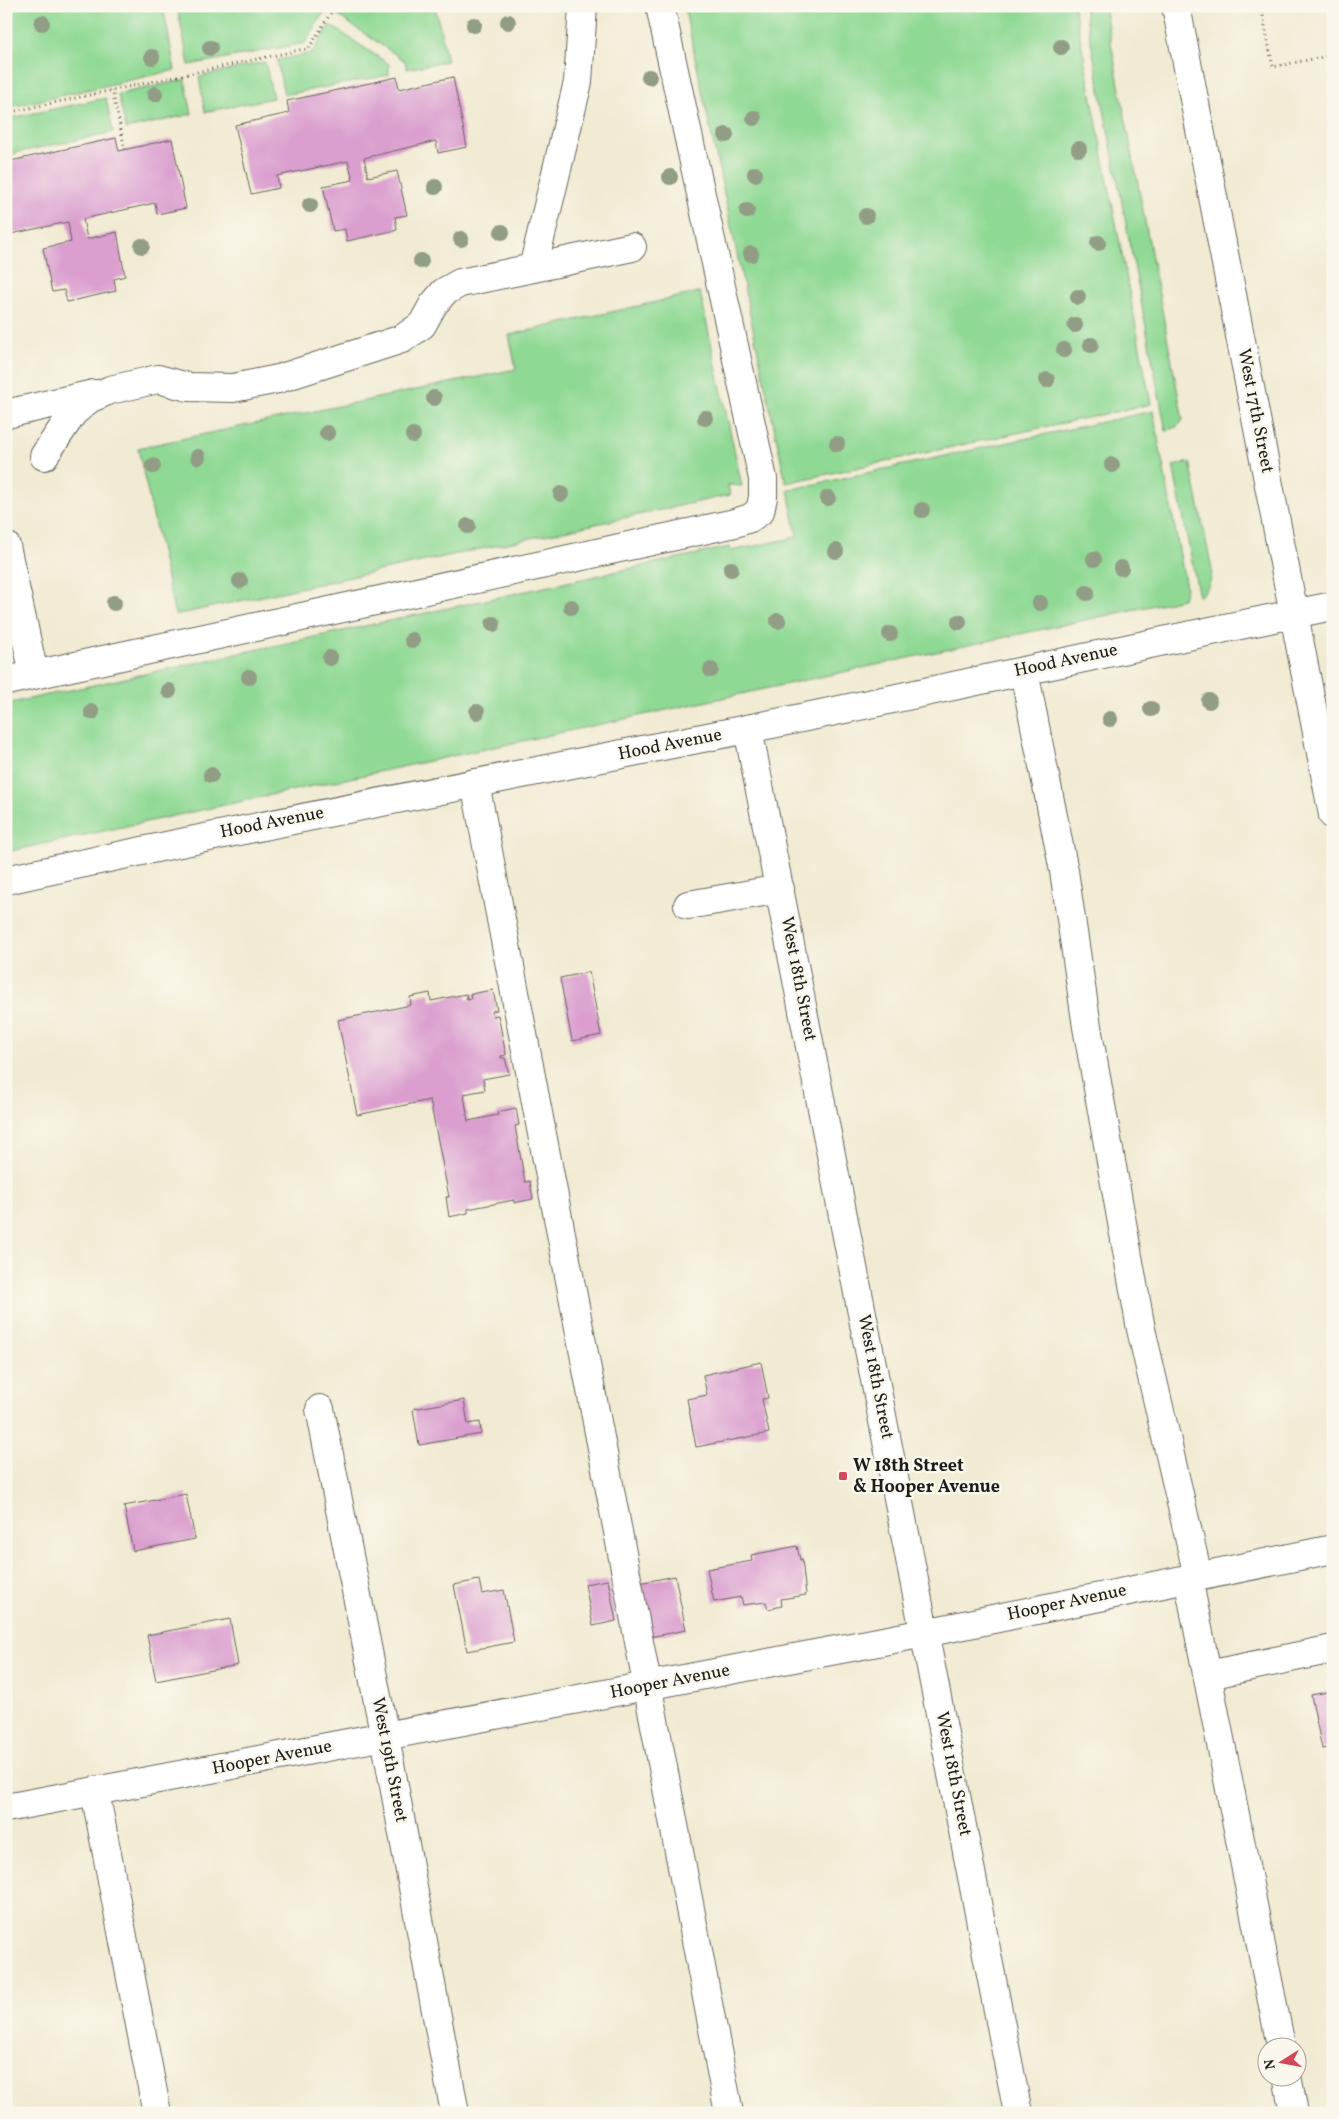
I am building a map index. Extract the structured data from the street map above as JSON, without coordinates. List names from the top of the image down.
{
  "streets": {
    "street": [
      "West 17th Street",
      "Hood Avenue",
      "West 18th Street",
      "Hooper Avenue",
      "West 19th Street"
    ]
  },
  "crossings": [
    ["West 17th Street", "Hood Avenue"],
    ["Hood Avenue", "West 18th Street"],
    ["West 18th Street", "Hooper Avenue"],
    ["Hooper Avenue", "West 19th Street"]
  ],
  "places": {
    "transit": ["W 18th Street & Hooper Avenue"]
  },
  "north": "left"
}
